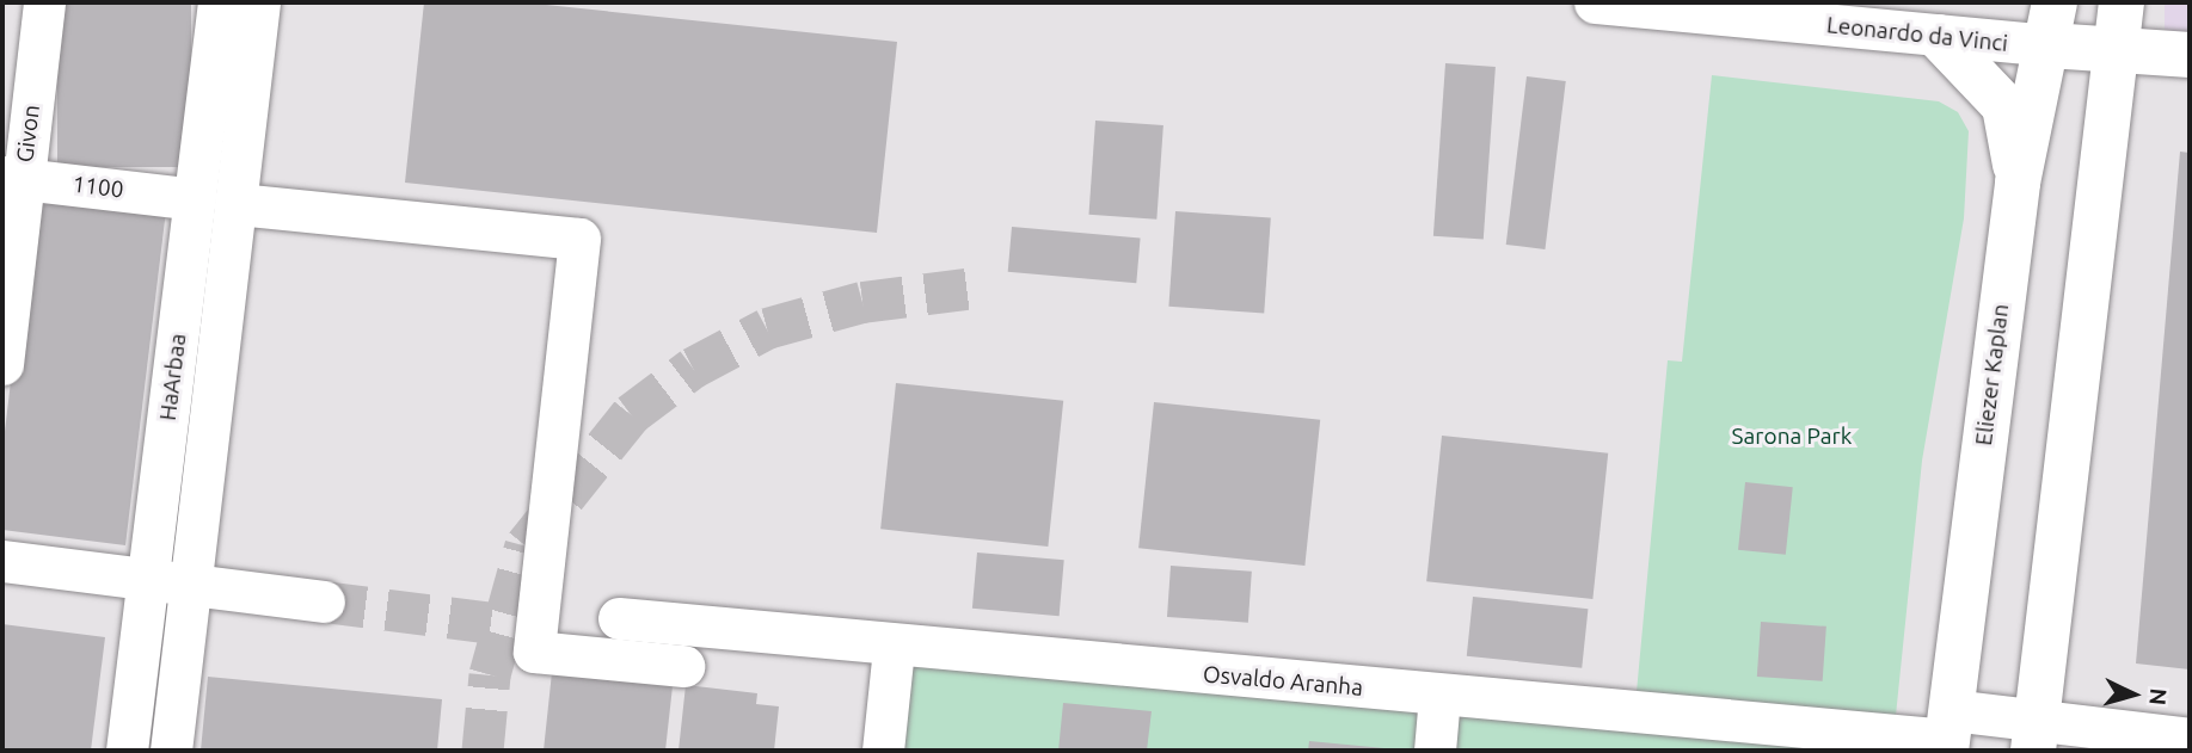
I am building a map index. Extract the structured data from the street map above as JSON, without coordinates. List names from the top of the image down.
{
  "streets": {
    "main road": ["Leonardo da Vinci", "Eliezer Kaplan"],
    "street": [
      "Givon",
      "1100",
      "HaArbaa",
      "Osvaldo Aranha"
    ]
  },
  "crossings": [
    ["Leonardo da Vinci", "Eliezer Kaplan"],
    ["Givon", "1100"],
    ["1100", "HaArbaa"],
    ["Eliezer Kaplan", "Osvaldo Aranha"]
  ],
  "parks": ["Sarona Park"],
  "north": "right"
}
